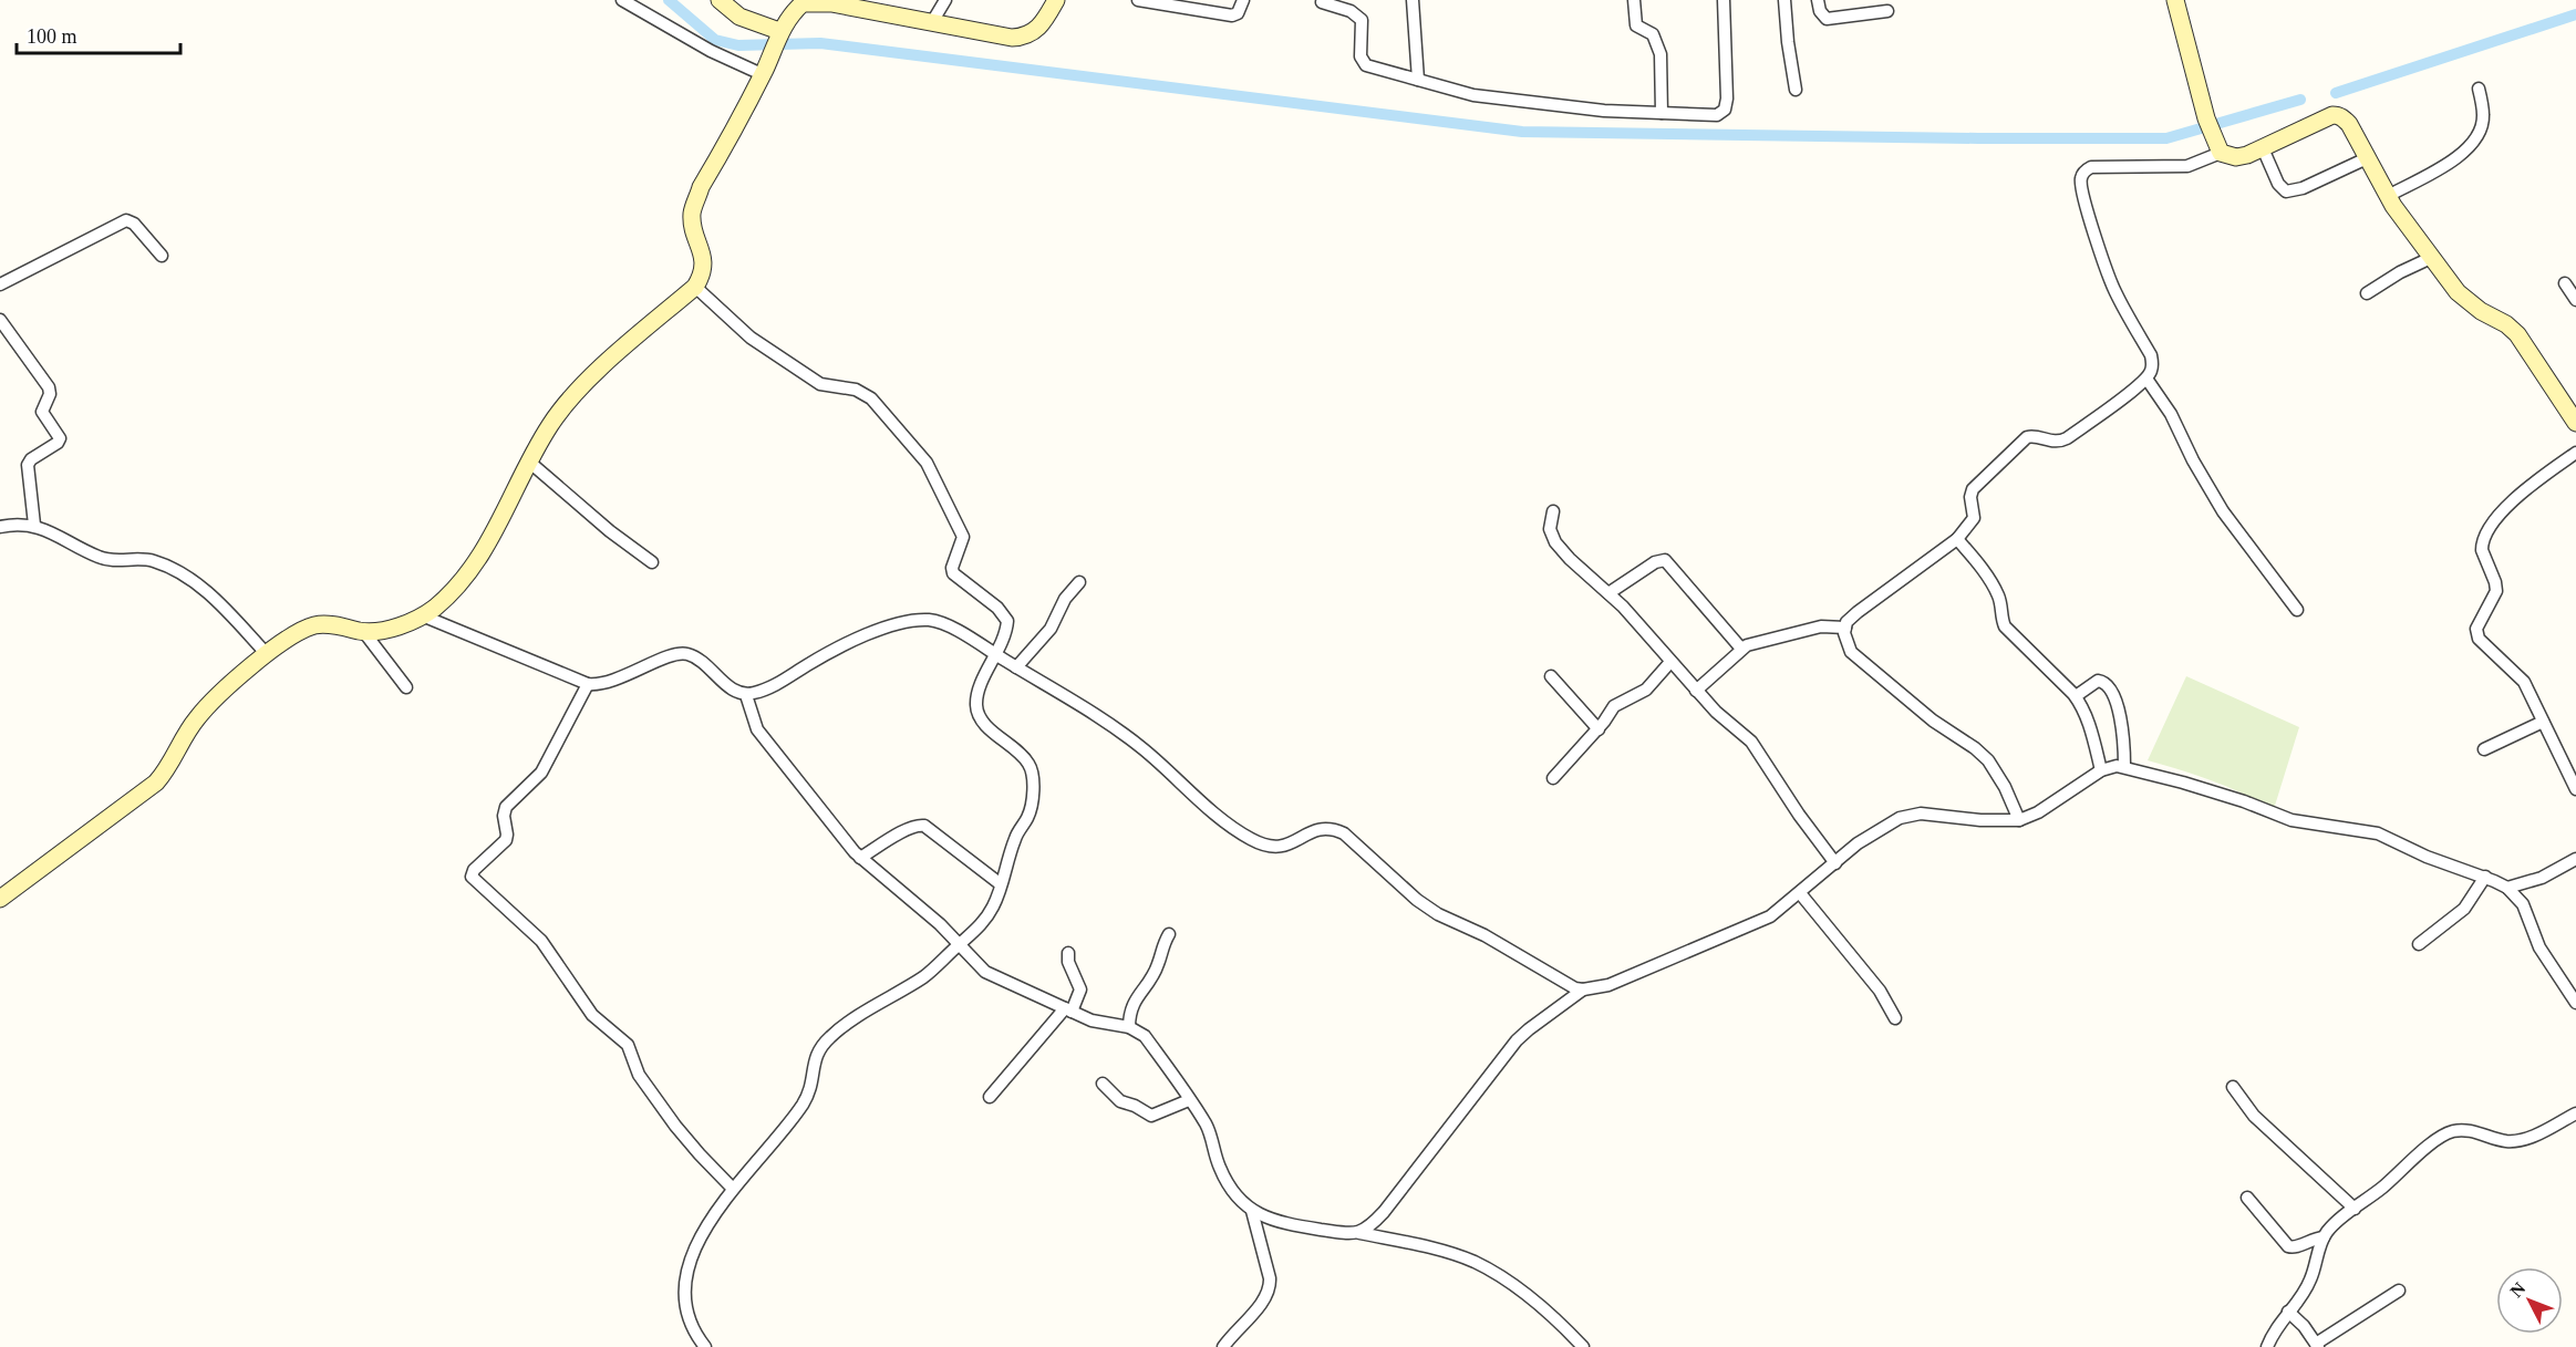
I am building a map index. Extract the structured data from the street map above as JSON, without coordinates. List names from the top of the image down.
{
  "scale_bar": "100 m",
  "north": "top left"
}
